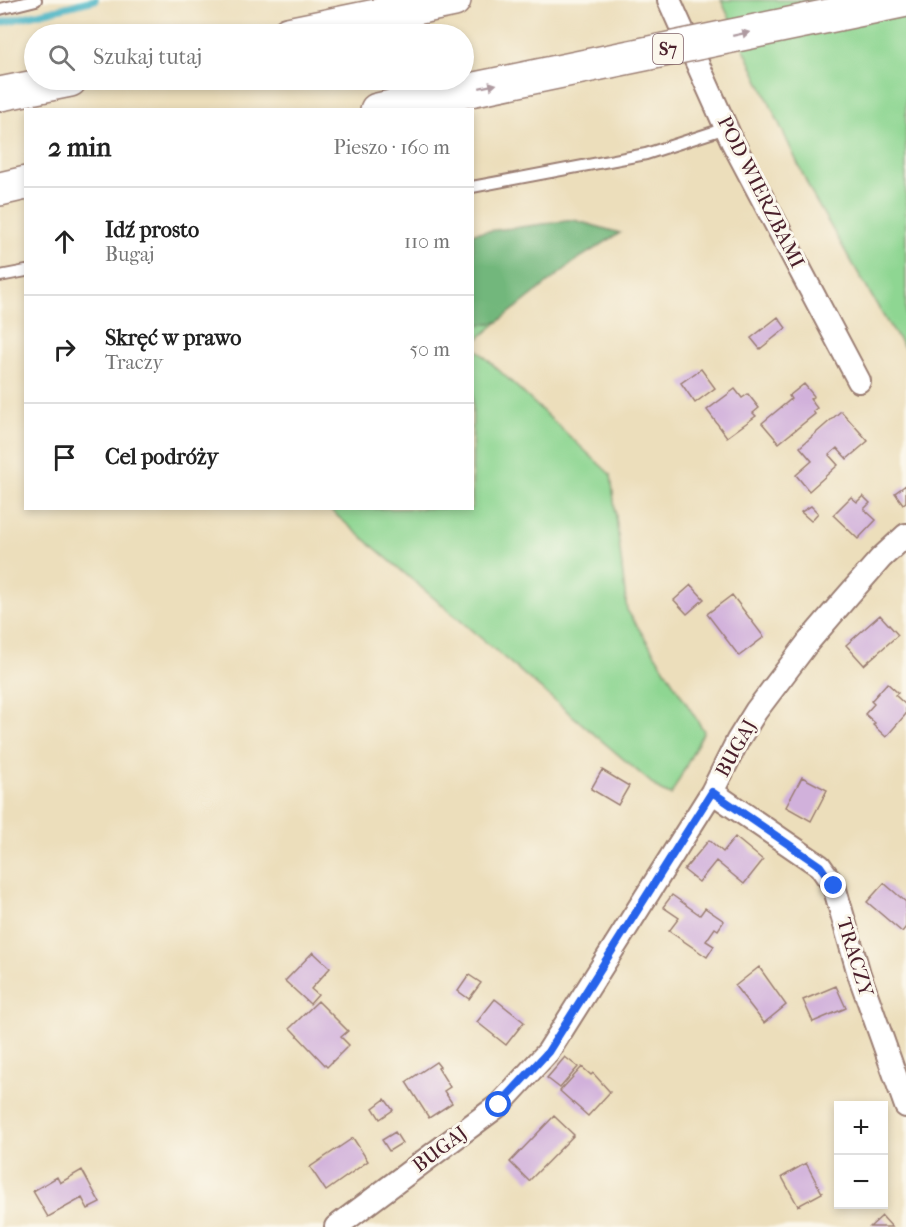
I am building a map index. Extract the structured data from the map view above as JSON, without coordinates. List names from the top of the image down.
{
  "streets": {
    "highway": ["S7"],
    "street": ["POD WIERZBAMI", "BUGAJ", "TRACZY"]
  },
  "crossings": [
    ["BUGAJ", "TRACZY"]
  ],
  "page": {
    "search": "Szukaj tutaj",
    "heading": ["2 min", "Pieszo · 160 m"],
    "list": [
      ["Idź prosto", "Bugaj", "110 m"],
      ["Skręć w prawo", "Traczy", "50 m"],
      "Cel podróży"
    ],
    "map_buttons": ["+", "−"]
  }
}
